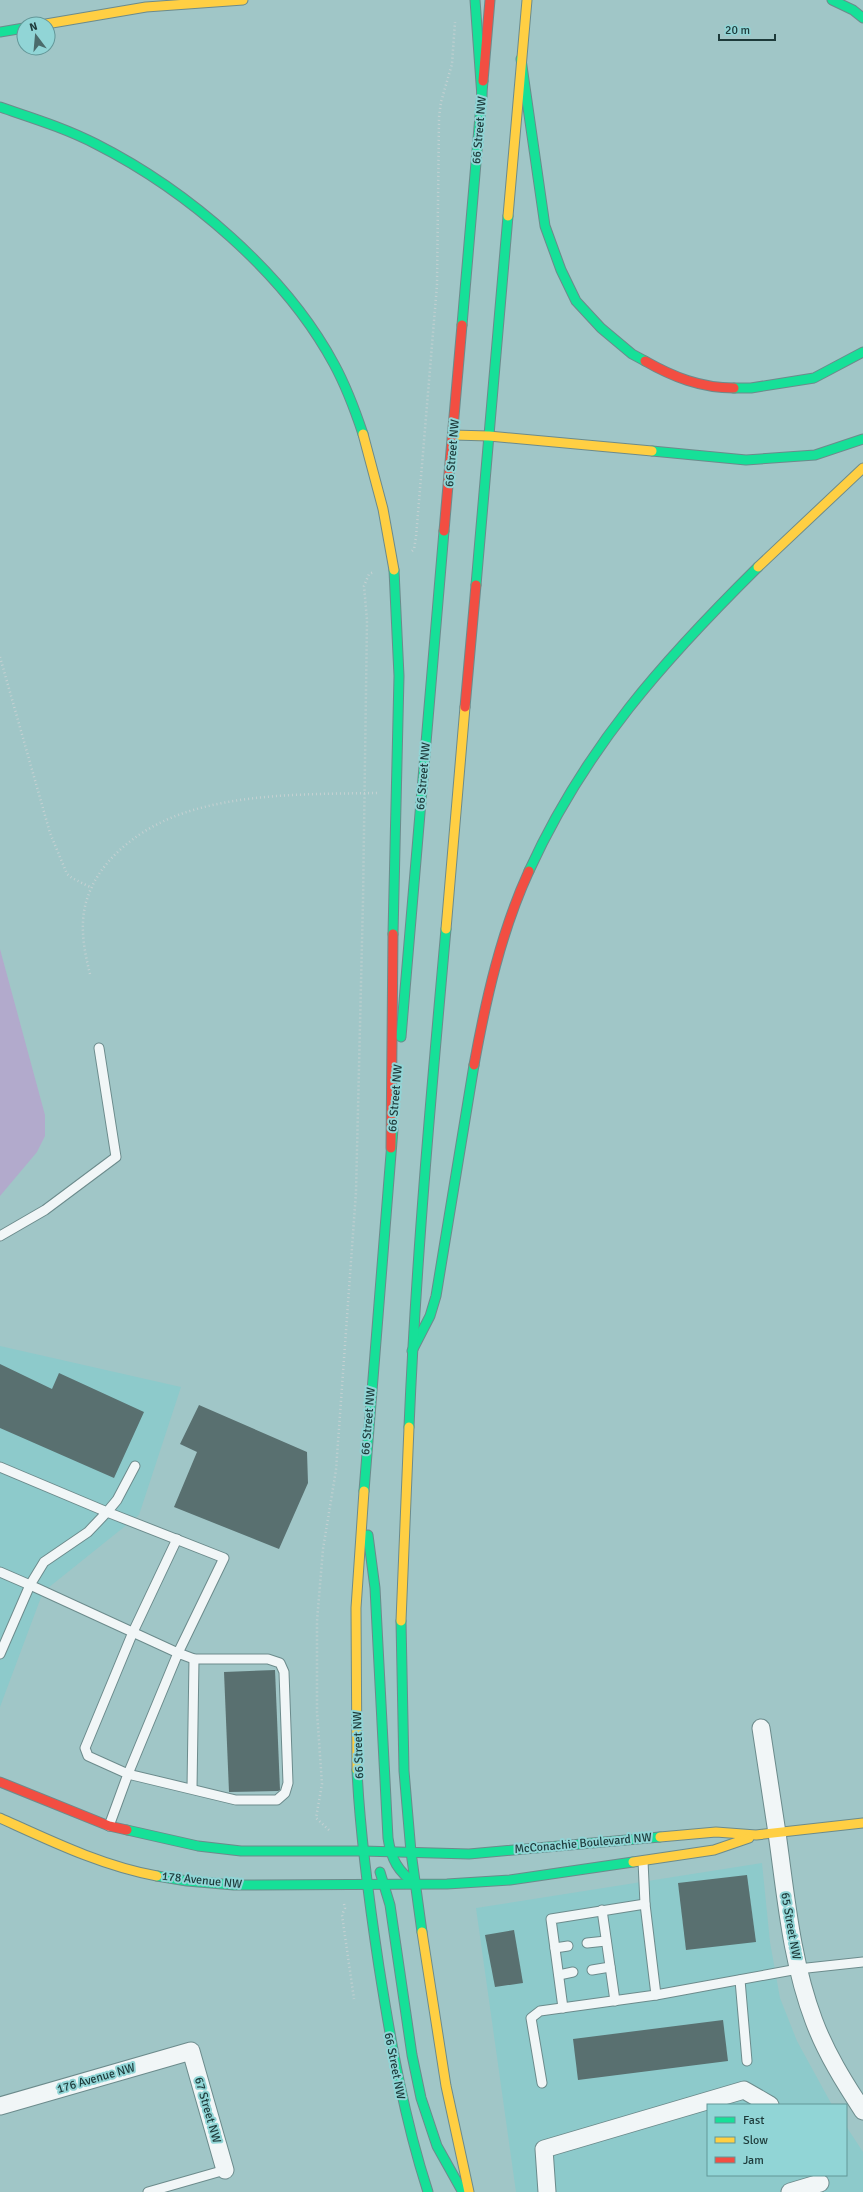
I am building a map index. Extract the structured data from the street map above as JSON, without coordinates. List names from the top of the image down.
{
  "streets": {
    "main road": ["66 Street NW", "McConachie Boulevard NW", "178 Avenue NW"],
    "street": ["65 Street NW", "176 Avenue NW", "67 Street NW"]
  },
  "crossings": [
    ["66 Street NW", "178 Avenue NW"],
    ["McConachie Boulevard NW", "178 Avenue NW"],
    ["McConachie Boulevard NW", "65 Street NW"],
    ["176 Avenue NW", "67 Street NW"]
  ],
  "legend": ["Fast", "Slow", "Jam"],
  "scale_bar": "20 m",
  "north": "top"
}
